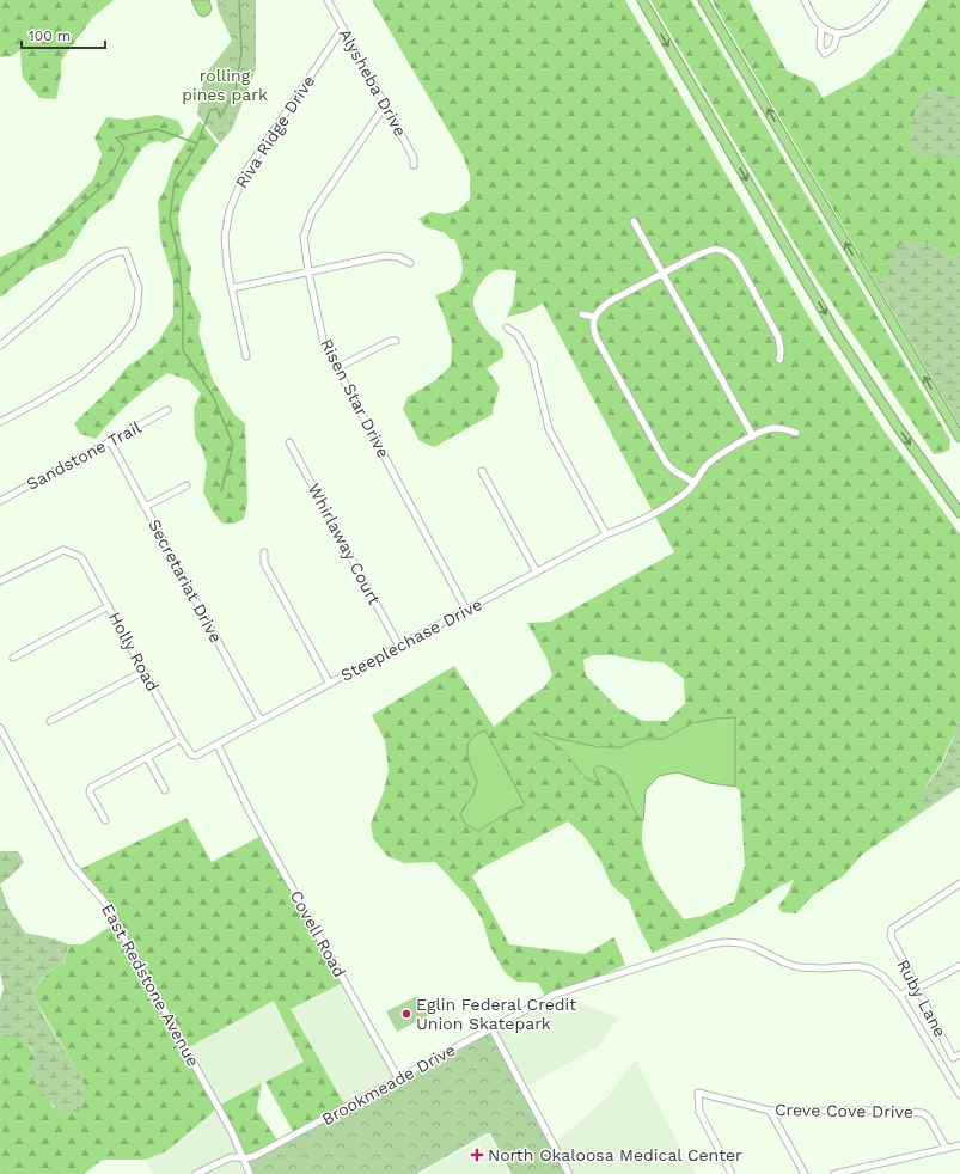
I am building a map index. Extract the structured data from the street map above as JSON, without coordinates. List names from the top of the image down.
{
  "streets": {
    "street": [
      "Alysheba Drive",
      "Riva Ridge Drive",
      "Risen Star Drive",
      "Sandstone Trail",
      "Whirlaway Court",
      "Secretariat Drive",
      "Steeplechase Drive",
      "Holly Road",
      "Covell Road",
      "East Redstone Avenue",
      "Ruby Lane",
      "Brookmeade Drive",
      "Creve Cove Drive"
    ]
  },
  "crossings": [
    ["Alysheba Drive", "Riva Ridge Drive"],
    ["Alysheba Drive", "Risen Star Drive"],
    ["Risen Star Drive", "Steeplechase Drive"],
    ["Sandstone Trail", "Secretariat Drive"],
    ["Whirlaway Court", "Steeplechase Drive"],
    ["Secretariat Drive", "Steeplechase Drive"],
    ["Steeplechase Drive", "Holly Road"],
    ["Steeplechase Drive", "Covell Road"],
    ["Holly Road", "Covell Road"],
    ["Covell Road", "Brookmeade Drive"],
    ["East Redstone Avenue", "Brookmeade Drive"]
  ],
  "parks": ["rolling pines park"],
  "places": {
    "other": ["Eglin Federal Credit Union Skatepark"],
    "health": ["North Okaloosa Medical Center"]
  },
  "scale_bar": "100 m"
}
